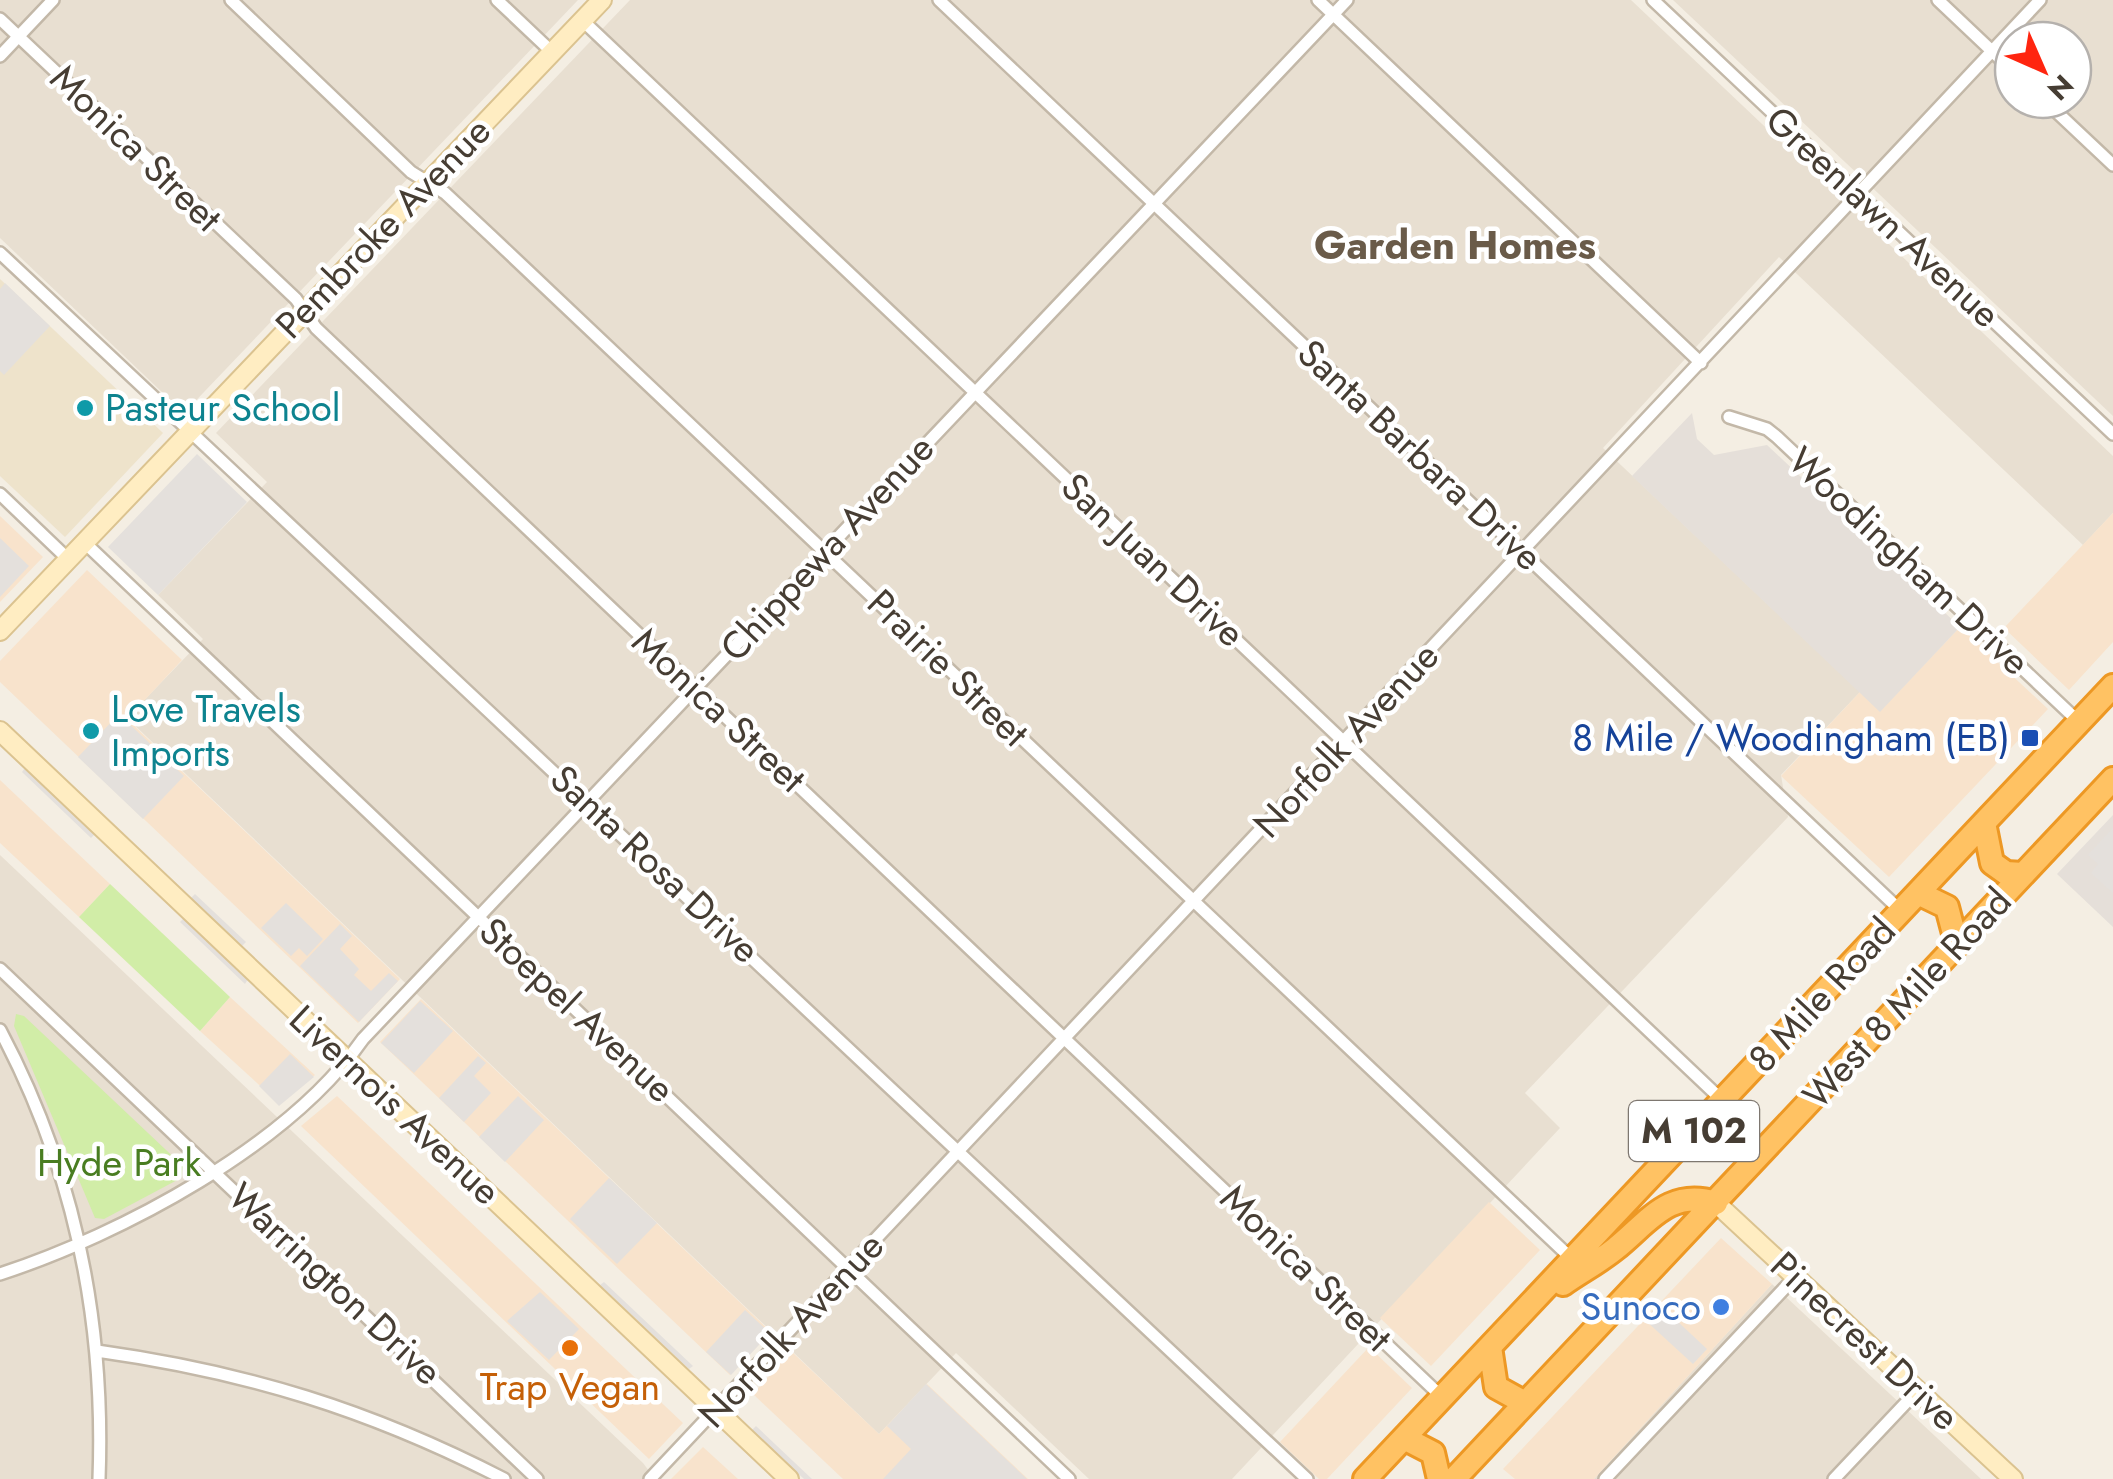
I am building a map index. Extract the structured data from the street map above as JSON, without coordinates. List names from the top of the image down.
{
  "streets": {
    "highway": ["8 Mile Road", "West 8 Mile Road", "M 102"],
    "street": [
      "Monica Street",
      "Greenlawn Avenue",
      "Pembroke Avenue",
      "Santa Barbara Drive",
      "Chippewa Avenue",
      "San Juan Drive",
      "Woodingham Drive",
      "Prairie Street",
      "Norfolk Avenue",
      "Santa Rosa Drive",
      "Stoepel Avenue",
      "Livernois Avenue",
      "Warrington Drive",
      "Pinecrest Drive"
    ]
  },
  "crossings": [
    ["Monica Street", "Pembroke Avenue"],
    ["Monica Street", "Chippewa Avenue"],
    ["Monica Street", "Norfolk Avenue"],
    ["Monica Street", "8 Mile Road"],
    ["Greenlawn Avenue", "Norfolk Avenue"],
    ["Pembroke Avenue", "San Juan Drive"],
    ["Pembroke Avenue", "Prairie Street"],
    ["Pembroke Avenue", "Santa Rosa Drive"],
    ["Pembroke Avenue", "Stoepel Avenue"],
    ["Santa Barbara Drive", "Chippewa Avenue"],
    ["Santa Barbara Drive", "Norfolk Avenue"],
    ["Santa Barbara Drive", "8 Mile Road"],
    ["Chippewa Avenue", "San Juan Drive"],
    ["Chippewa Avenue", "Prairie Street"],
    ["Chippewa Avenue", "Santa Rosa Drive"],
    ["Chippewa Avenue", "Stoepel Avenue"],
    ["Chippewa Avenue", "Livernois Avenue"],
    ["Chippewa Avenue", "Warrington Drive"],
    ["San Juan Drive", "Norfolk Avenue"],
    ["San Juan Drive", "8 Mile Road"],
    ["Woodingham Drive", "8 Mile Road"],
    ["Prairie Street", "Norfolk Avenue"],
    ["Prairie Street", "8 Mile Road"],
    ["Norfolk Avenue", "Santa Rosa Drive"],
    ["Norfolk Avenue", "Stoepel Avenue"],
    ["Norfolk Avenue", "Livernois Avenue"],
    ["West 8 Mile Road", "Pinecrest Drive"]
  ],
  "districts": ["Garden Homes"],
  "parks": ["Hyde Park"],
  "places": {
    "other": [
      "Pasteur School",
      "Love Travels Imports",
      "Sunoco",
      "Trap Vegan"
    ],
    "transit": ["8 Mile / Woodingham (EB)"]
  },
  "north": "bottom right"
}
